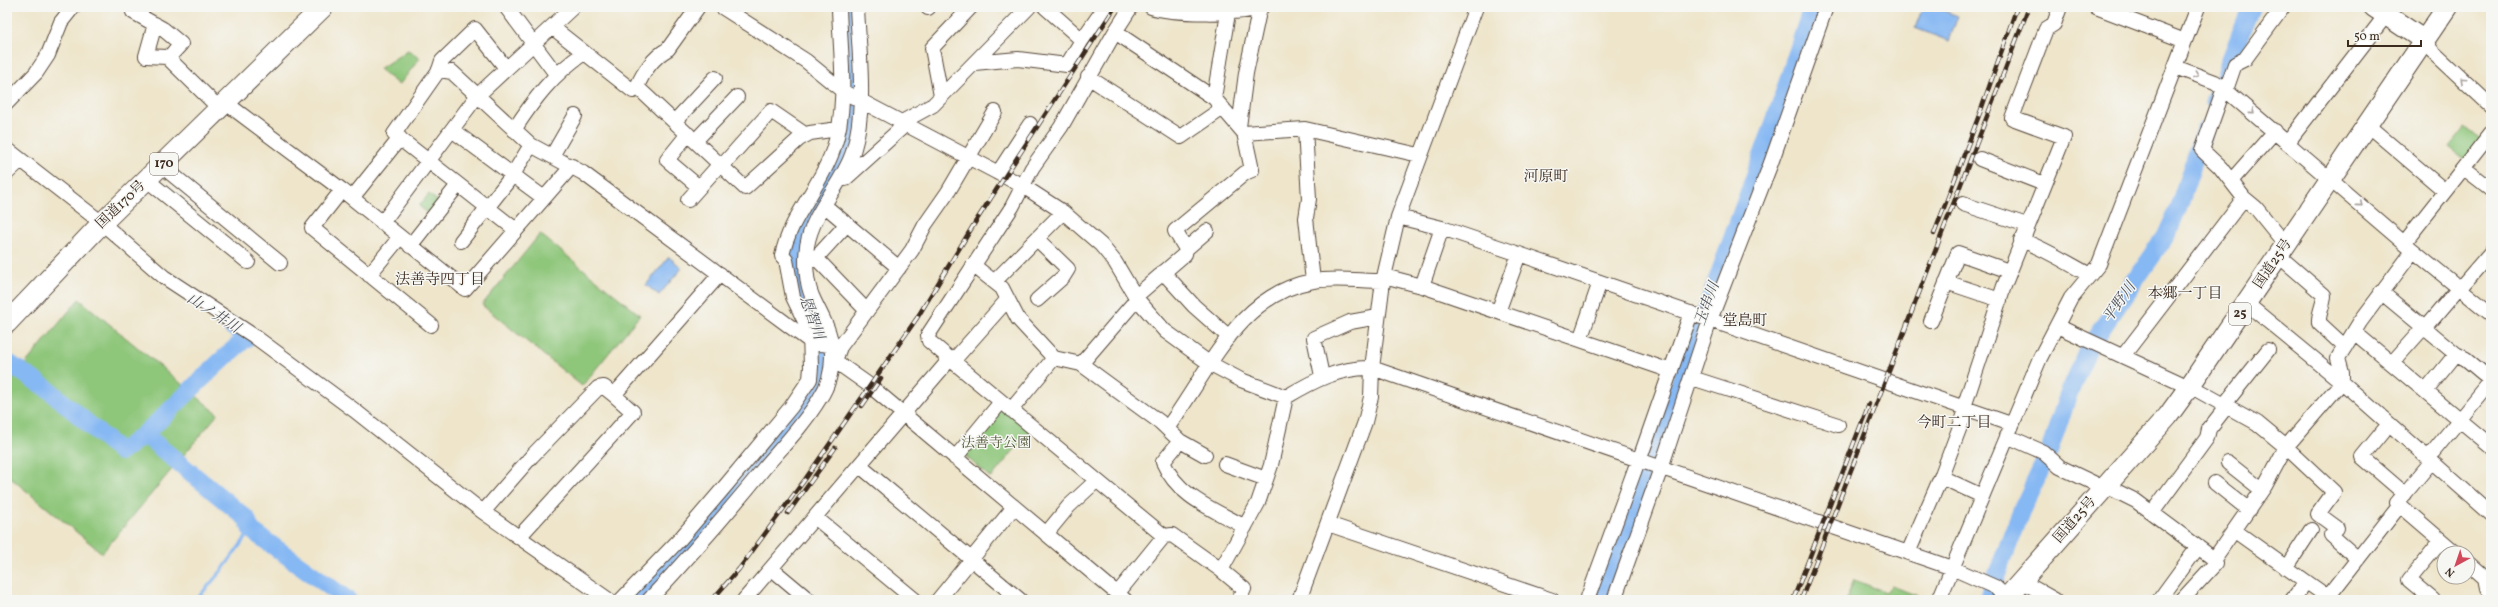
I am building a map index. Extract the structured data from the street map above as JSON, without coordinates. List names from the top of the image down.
{
  "streets": {
    "highway": [
      "170",
      "国道170号",
      "国道25号",
      "25"
    ]
  },
  "districts": [
    "河原町",
    "法善寺四丁目",
    "本郷一丁目",
    "堂島町",
    "今町二丁目"
  ],
  "water": [
    "平野川",
    "玉串川",
    "山ノ井川",
    "恩智川"
  ],
  "parks": ["法善寺公園"],
  "scale_bar": "50 m",
  "north": "bottom left"
}
